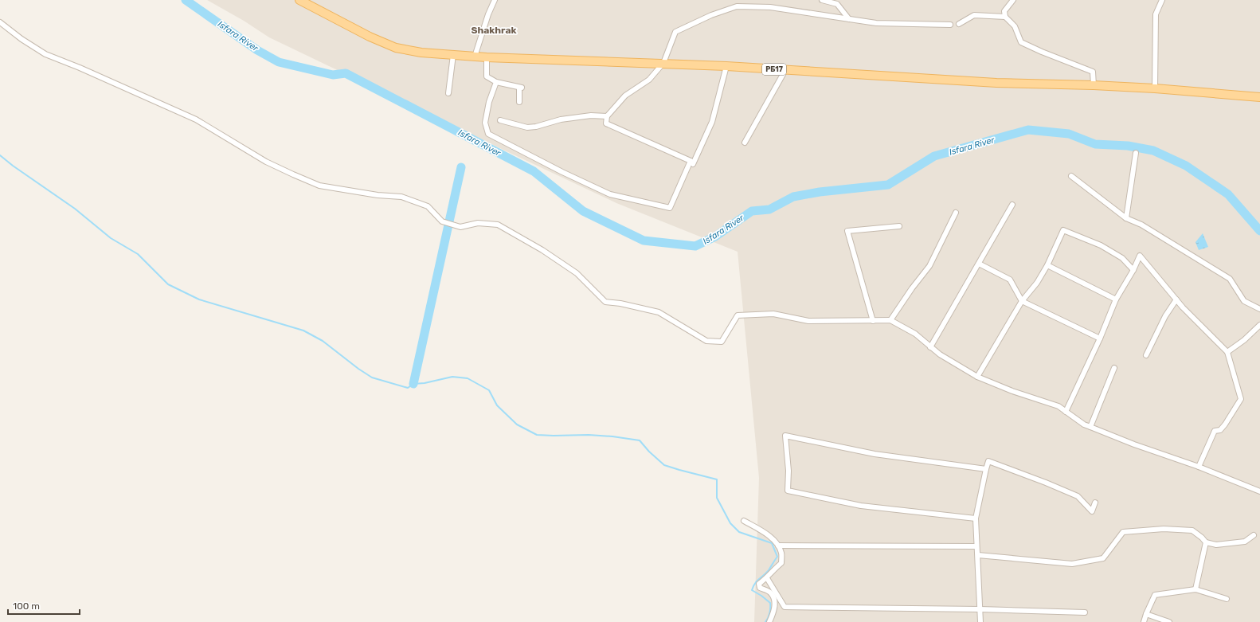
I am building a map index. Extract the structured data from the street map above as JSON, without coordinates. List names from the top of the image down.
{
  "streets": {
    "main road": ["РБ17"]
  },
  "districts": ["Shakhrak"],
  "water": ["Isfara River"],
  "scale_bar": "100 m"
}
